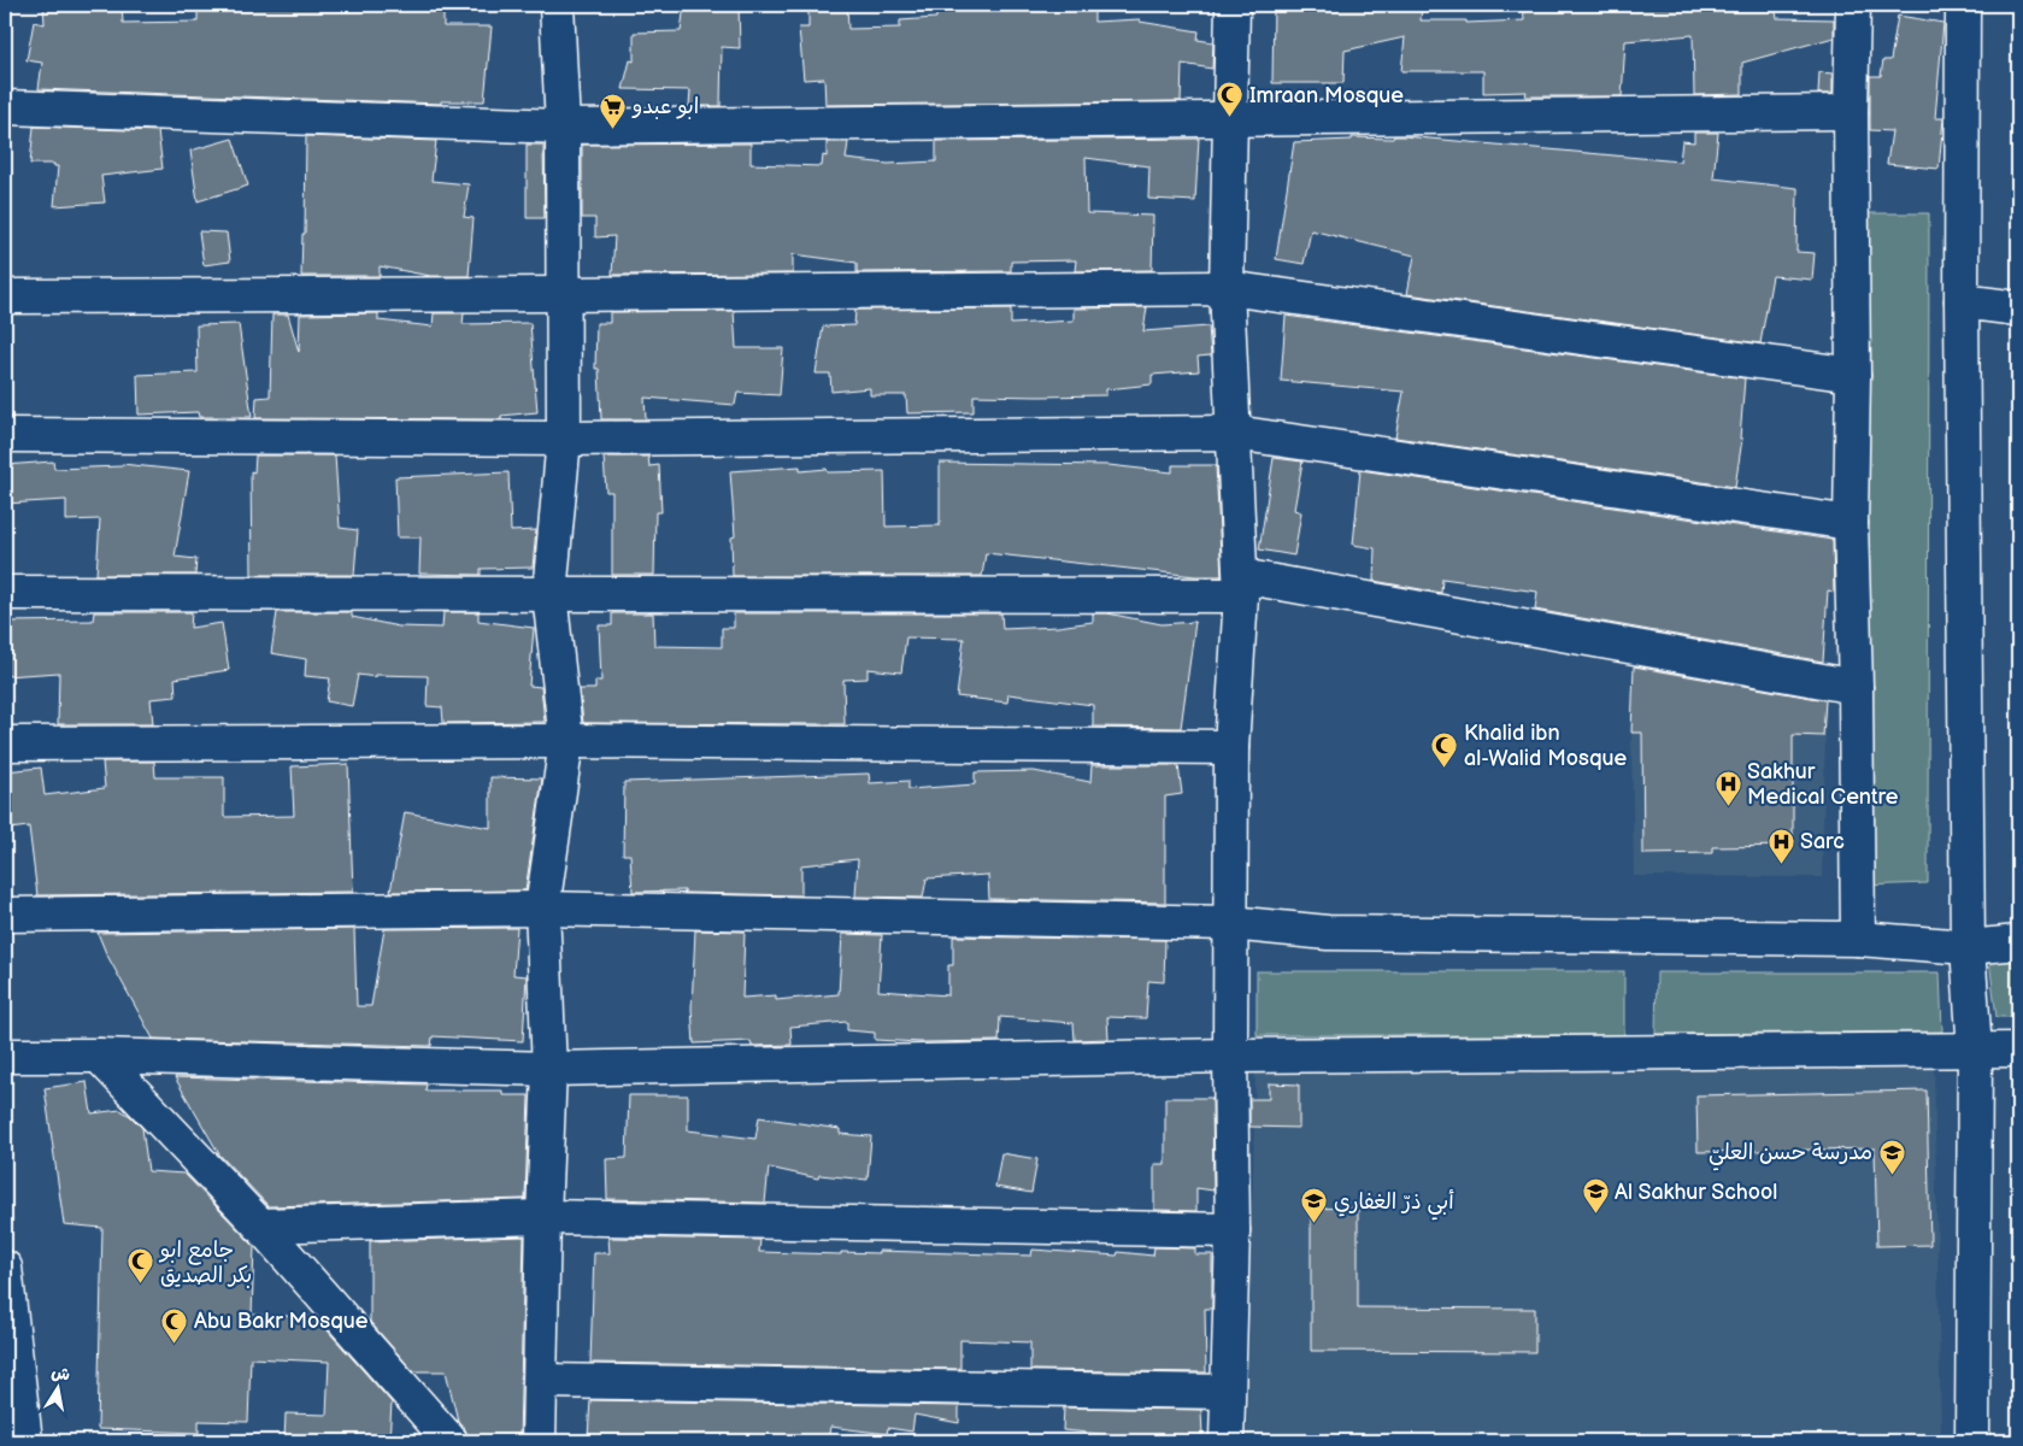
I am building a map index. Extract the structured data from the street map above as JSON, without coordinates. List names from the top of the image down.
{
  "places": {
    "mosque": [
      "Imraan Mosque",
      "Khalid ibn al-Walid Mosque",
      "جامع ابو بكر الصديق",
      "Abu Bakr Mosque"
    ],
    "supermarket": ["ابو عبدو"],
    "hospital": ["Sakhur Medical Centre", "Sarc"],
    "school or university": ["مدرسة حسن العليّ", "Al Sakhur School", "أبي ذرّ الغفاري"]
  },
  "north": "top"
}
